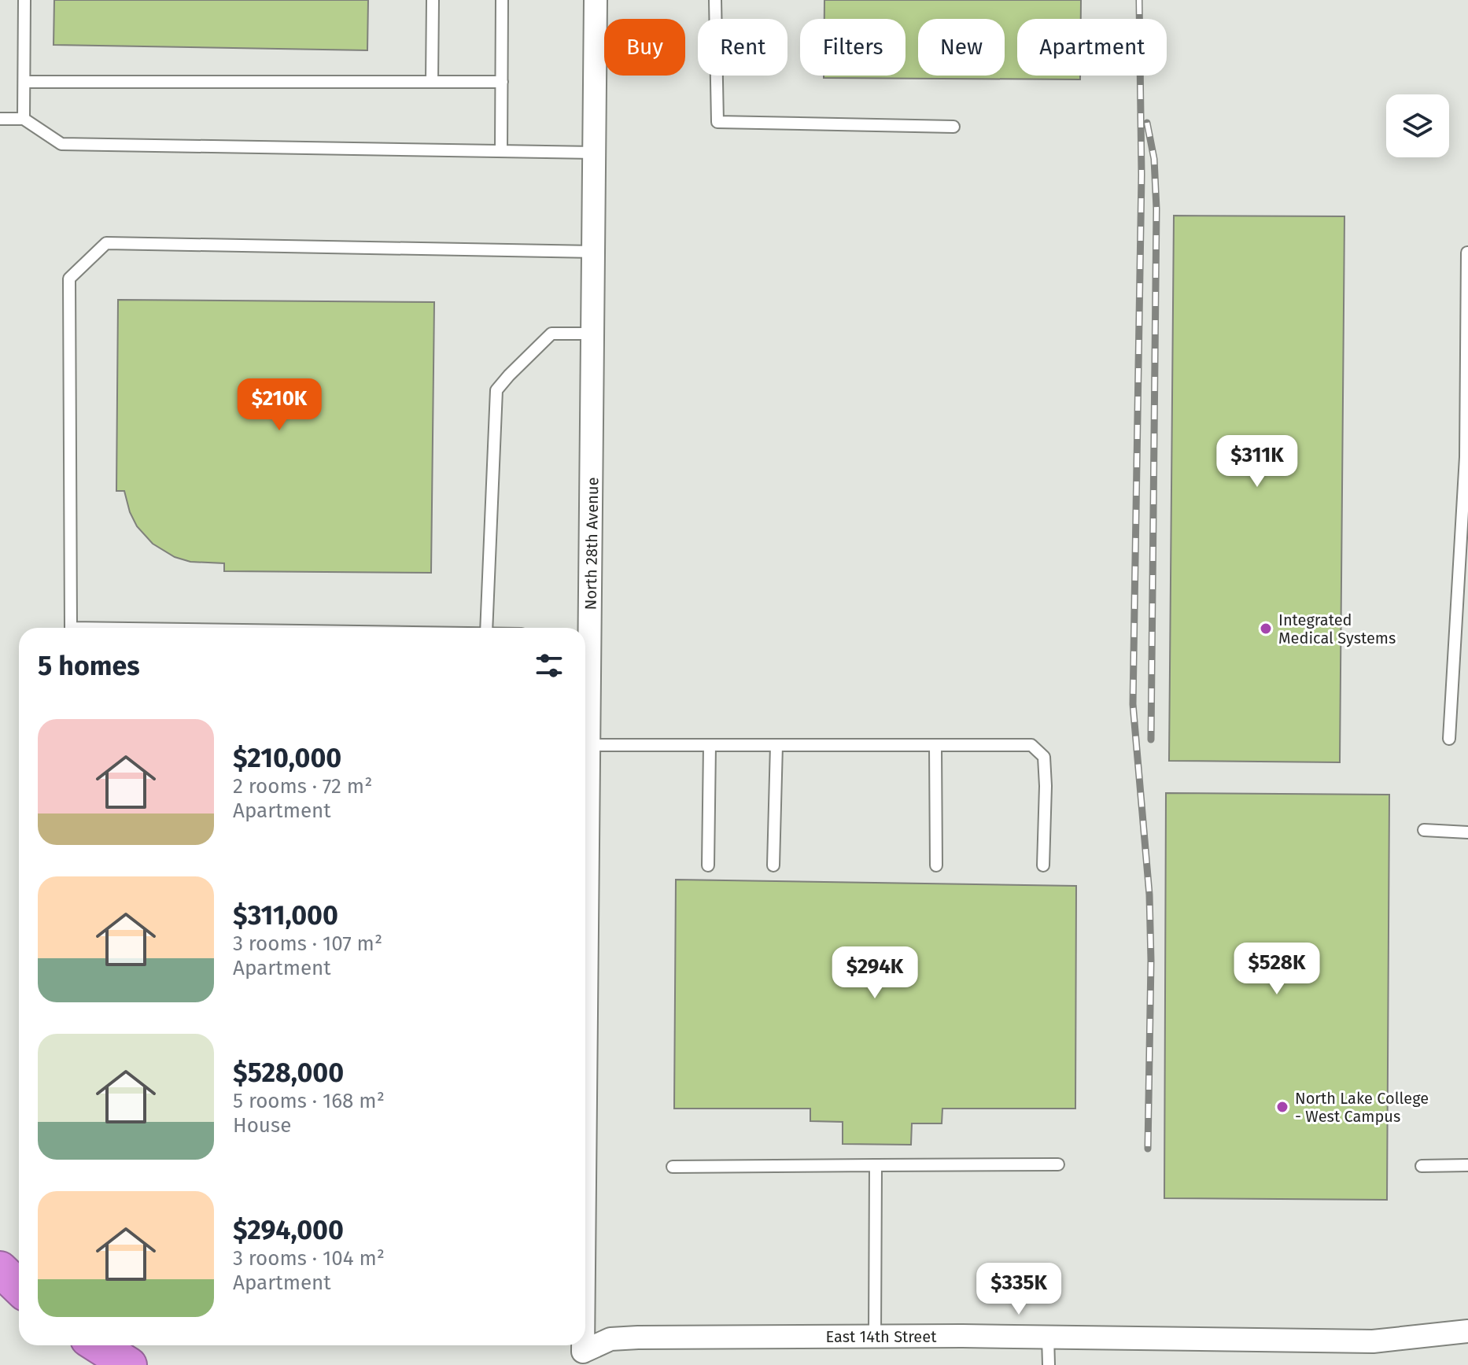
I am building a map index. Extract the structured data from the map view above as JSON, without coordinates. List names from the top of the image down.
{
  "streets": {
    "street": ["North 28th Avenue", "East 14th Street"]
  },
  "crossings": [
    ["North 28th Avenue", "East 14th Street"]
  ],
  "places": ["Integrated Medical Systems", "North Lake College - West Campus"],
  "page": {
    "chip": [
      "Buy",
      "Rent",
      "Filters",
      "New",
      "Apartment"
    ],
    "price": [
      "$210K",
      "$311K",
      "$528K",
      "$294K",
      "$335K"
    ],
    "heading": "5 homes",
    "list": [
      {
        "name": "$210,000",
        "note": "2 rooms · 72 m² · Apartment"
      },
      {
        "name": "$311,000",
        "note": "3 rooms · 107 m² · Apartment"
      },
      {
        "name": "$528,000",
        "note": "5 rooms · 168 m² · House"
      },
      {
        "name": "$294,000",
        "note": "3 rooms · 104 m² · Apartment"
      }
    ]
  }
}
